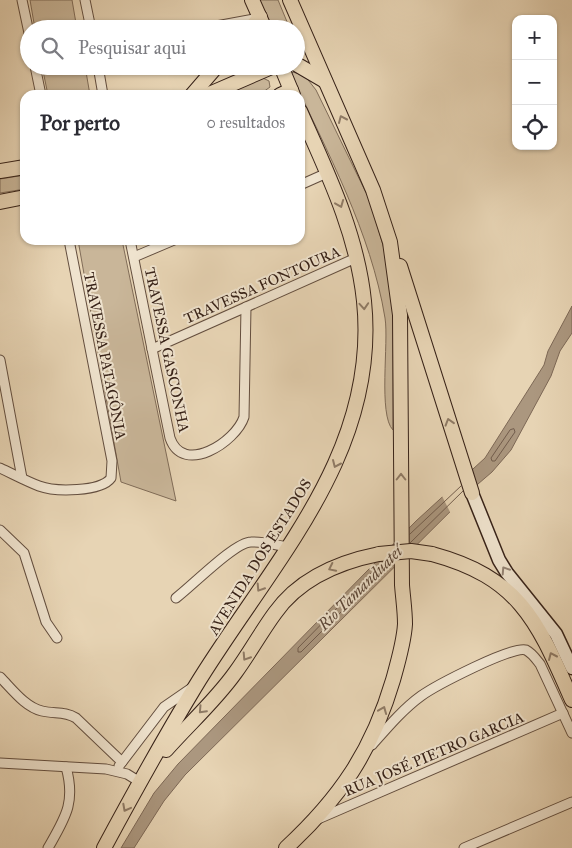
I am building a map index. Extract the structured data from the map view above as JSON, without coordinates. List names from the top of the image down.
{
  "streets": {
    "main road": ["AVENIDA DOS ESTADOS"],
    "street": [
      "TRAVESSA FONTOURA",
      "TRAVESSA GASCONHA",
      "TRAVESSA PATAGÔNIA",
      "RUA JOSÉ PIETRO GARCIA"
    ]
  },
  "crossings": [
    ["TRAVESSA FONTOURA", "TRAVESSA GASCONHA"],
    ["TRAVESSA FONTOURA", "AVENIDA DOS ESTADOS"]
  ],
  "water": ["Rio Tamanduateí"],
  "page": {
    "map_buttons": ["+", "−"],
    "search": "Pesquisar aqui",
    "heading": ["Por perto", "0 resultados"]
  }
}
